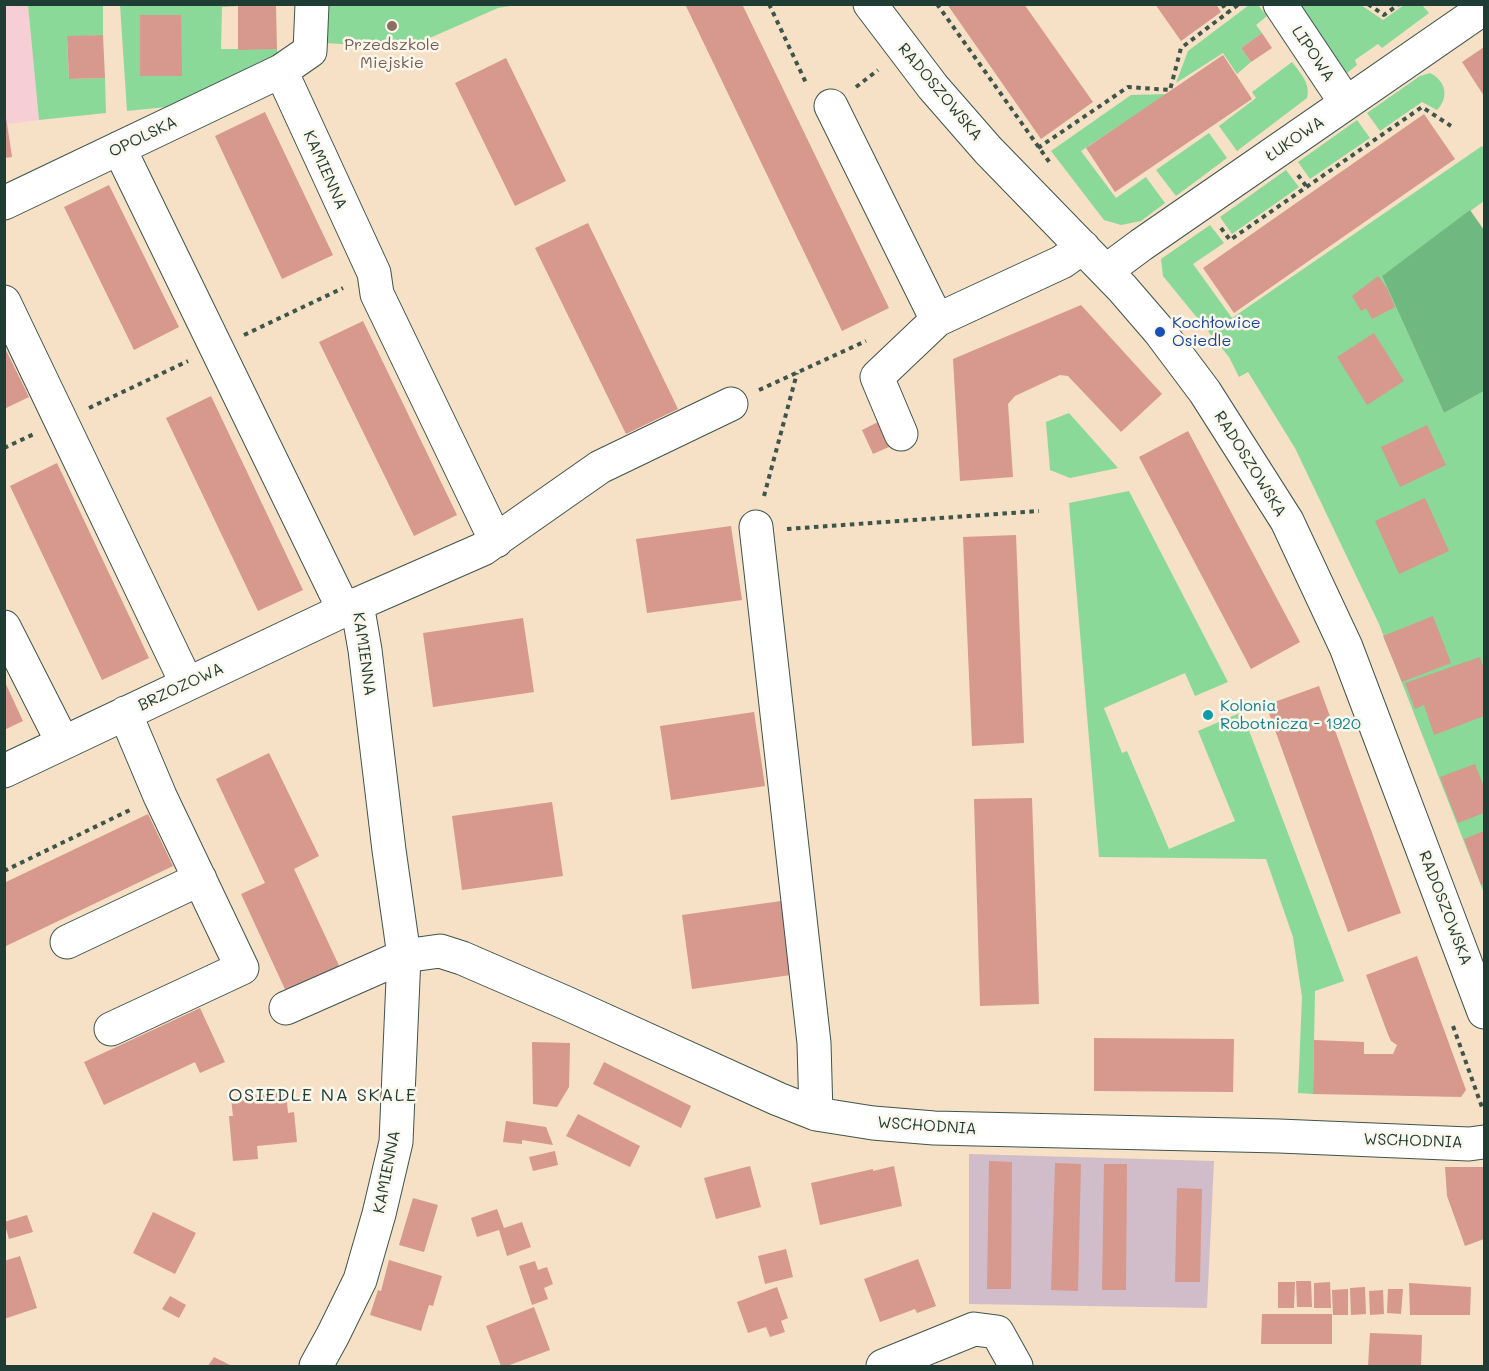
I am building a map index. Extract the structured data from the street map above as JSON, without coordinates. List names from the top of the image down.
{
  "streets": {
    "street": [
      "LIPOWA",
      "RADOSZOWSKA",
      "OPOLSKA",
      "ŁUKOWA",
      "KAMIENNA",
      "BRZOZOWA",
      "WSCHODNIA"
    ]
  },
  "crossings": [
    ["LIPOWA", "ŁUKOWA"],
    ["RADOSZOWSKA", "ŁUKOWA"],
    ["OPOLSKA", "KAMIENNA"],
    ["KAMIENNA", "BRZOZOWA"],
    ["KAMIENNA", "WSCHODNIA"]
  ],
  "districts": ["OSIEDLE NA SKALE"],
  "places": ["Przedszkole Miejskie", "Kochłowice Osiedle", "Kolonia Robotnicza - 1920"]
}
